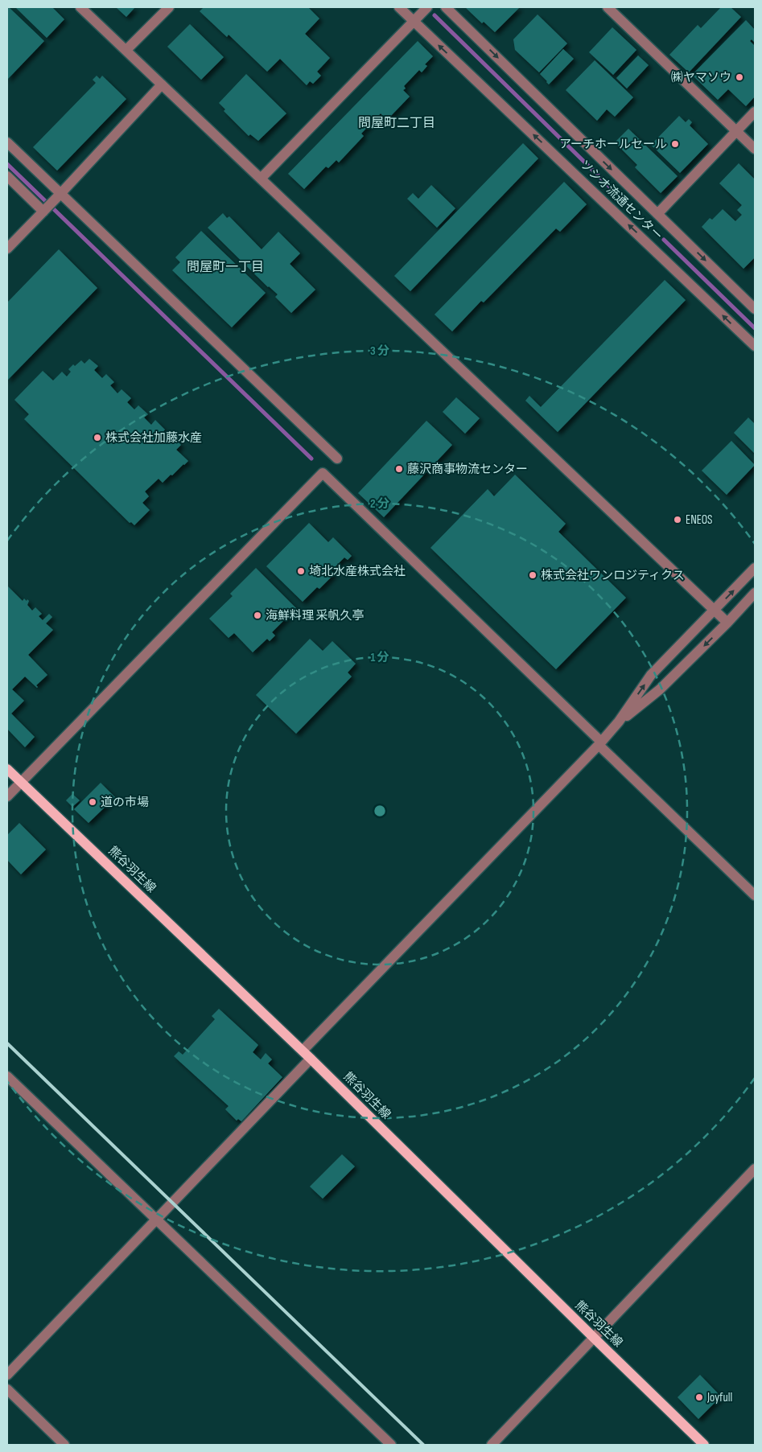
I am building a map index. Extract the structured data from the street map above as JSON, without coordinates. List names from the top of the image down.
{
  "streets": {
    "main road": ["熊谷羽生線"],
    "street": ["ソシオ流通センター"]
  },
  "districts": ["問屋町二丁目", "問屋町一丁目"],
  "places": [
    "㈱ヤマソウ",
    "アーチホールセール",
    "株式会社加藤水産",
    "藤沢商事物流センター",
    "ENEOS",
    "埼北水産株式会社",
    "株式会社ワンロジティクス",
    "海鮮料理 采帆久亭",
    "道の市場",
    "Joyfull"
  ],
  "rings": ["3 分", "2 分", "1 分"]
}
